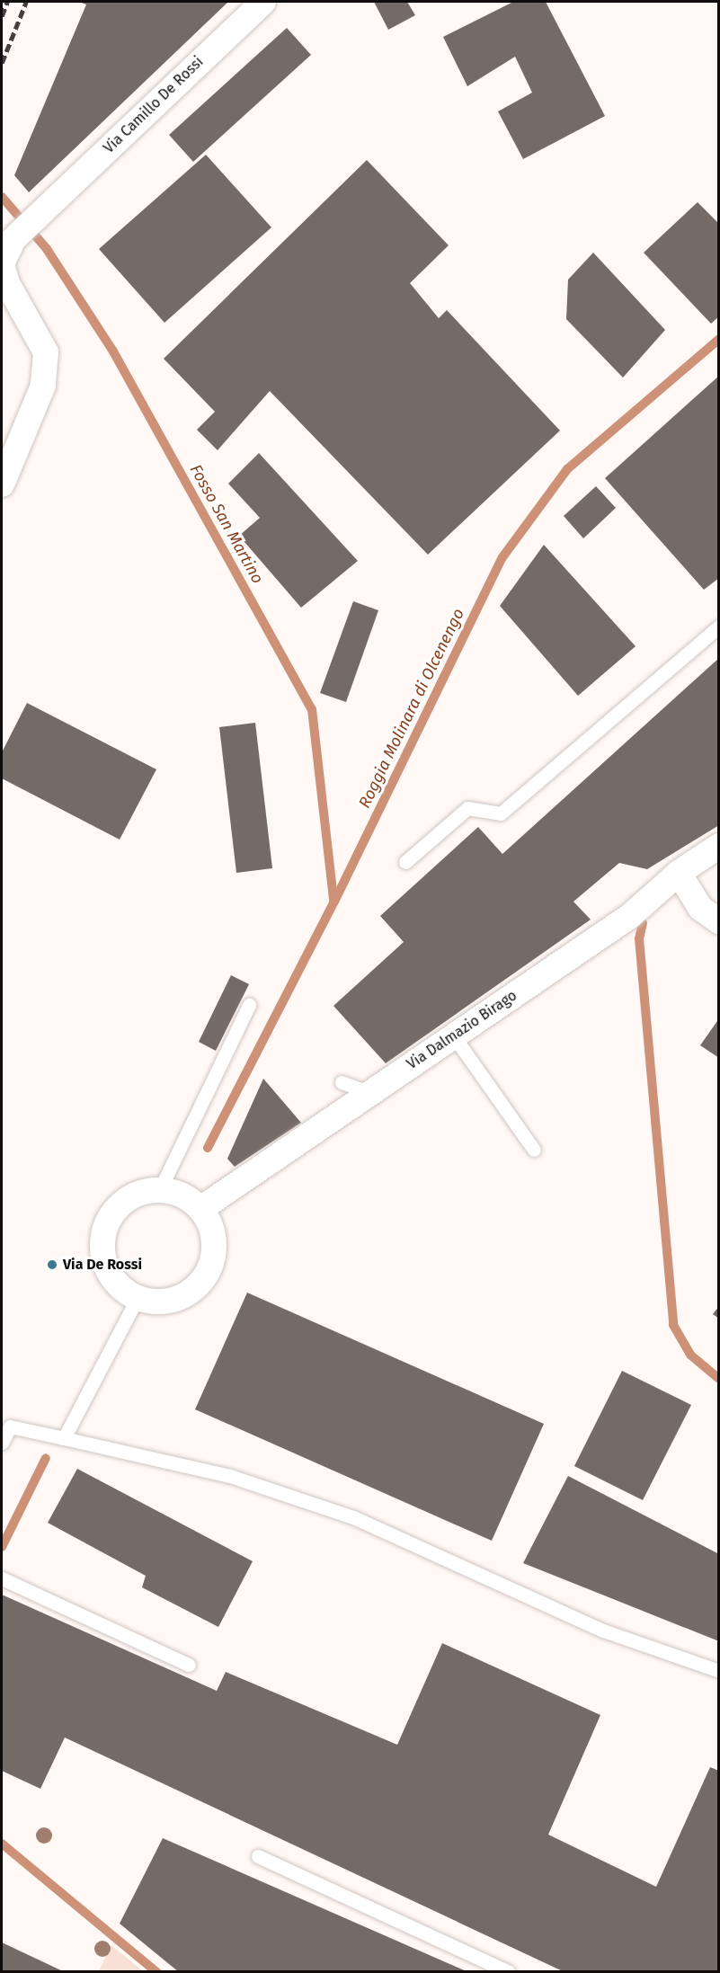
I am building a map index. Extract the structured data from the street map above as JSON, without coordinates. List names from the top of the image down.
{
  "streets": {
    "street": ["Via Camillo De Rossi", "Via Dalmazio Birago"]
  },
  "water": ["Fosso San Martino", "Roggia Molinara di Olcenengo"],
  "places": ["Via De Rossi"]
}
